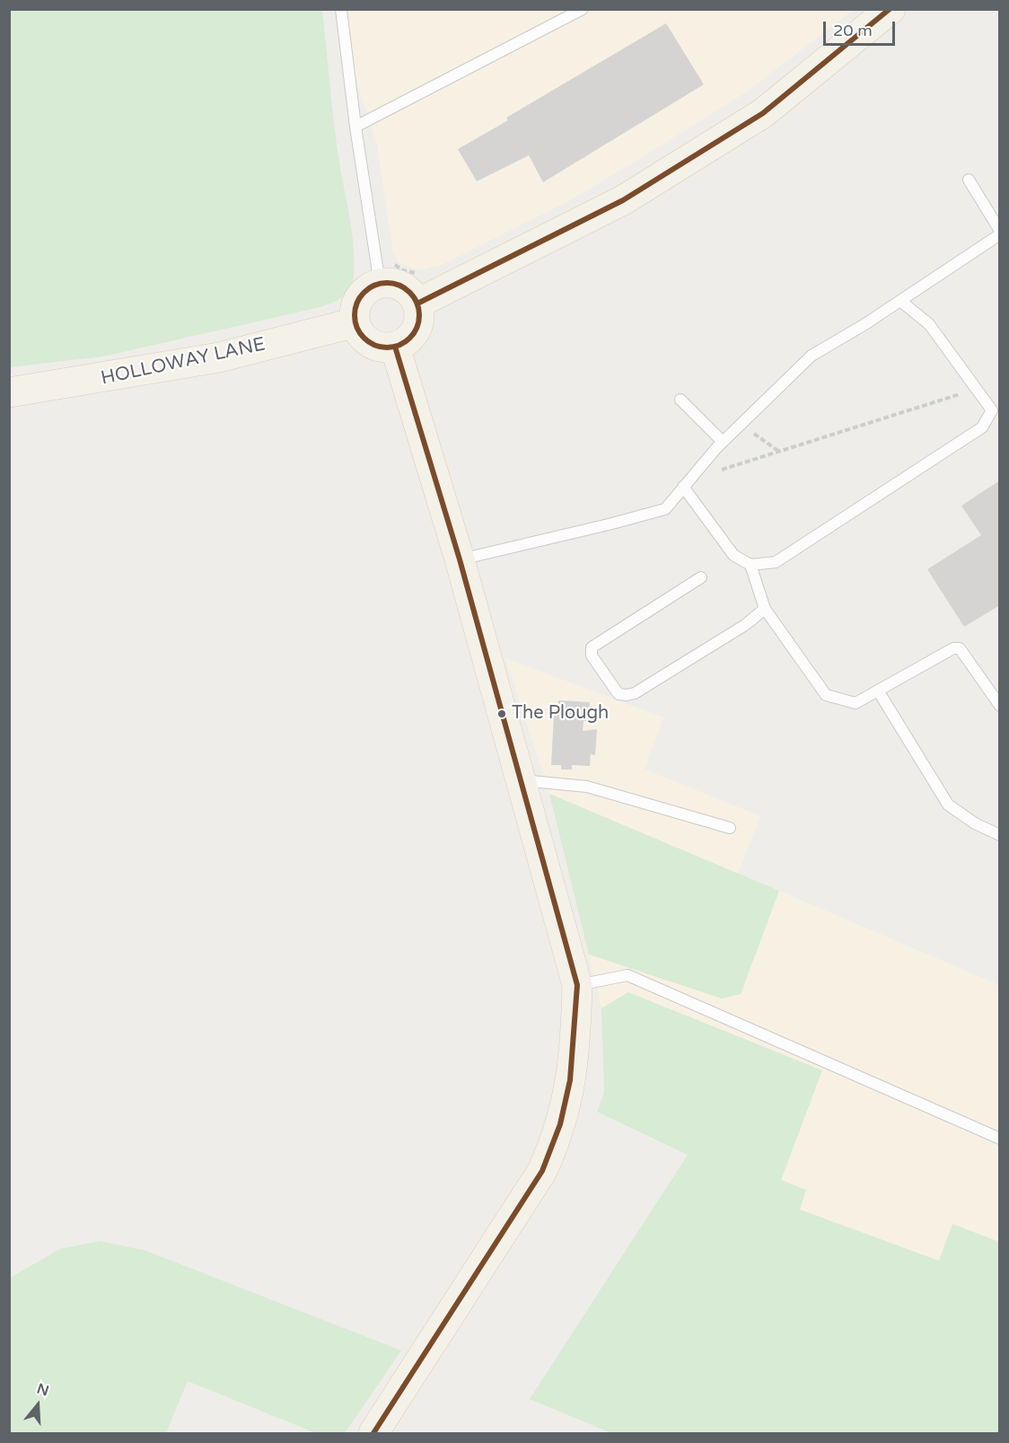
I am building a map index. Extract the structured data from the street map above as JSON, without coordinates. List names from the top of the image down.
{
  "streets": {
    "main road": ["HOLLOWAY LANE"]
  },
  "places": ["The Plough"],
  "scale_bar": "20 m",
  "north": "top"
}
